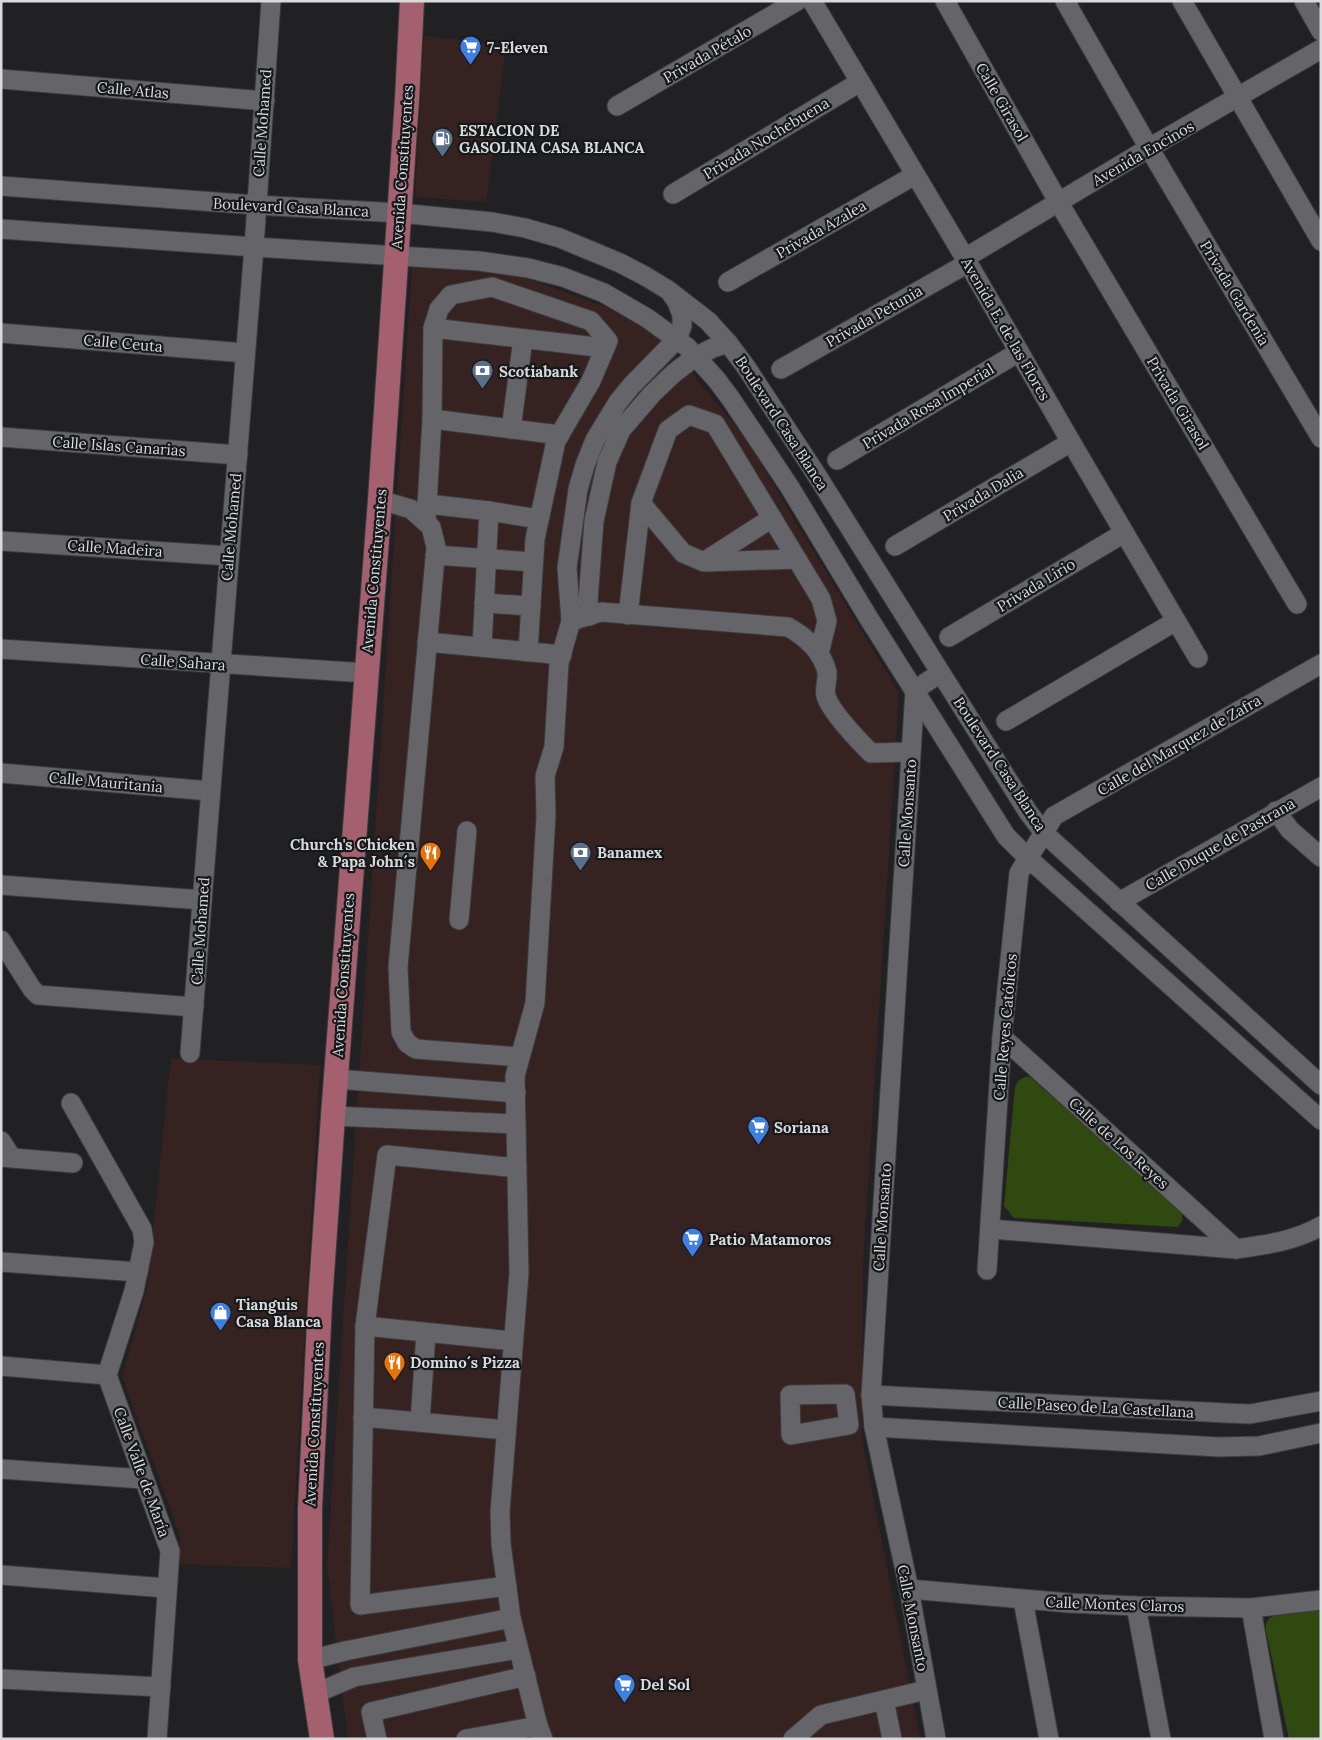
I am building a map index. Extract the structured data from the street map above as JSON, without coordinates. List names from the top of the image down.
{
  "streets": {
    "main road": ["Avenida Constituyentes"],
    "street": [
      "Privada Pétalo",
      "Calle Atlas",
      "Calle Girasol",
      "Calle Mohamed",
      "Privada Nochebuena",
      "Avenida Encinos",
      "Boulevard Casa Blanca",
      "Privada Azalea",
      "Privada Gardenia",
      "Privada Petunia",
      "Avenida E. de las Flores",
      "Calle Ceuta",
      "Privada Girasol",
      "Privada Rosa Imperial",
      "Calle Islas Canarias",
      "Privada Dalia",
      "Calle Madeira",
      "Privada Lirio",
      "Calle Sahara",
      "Calle del Marquez de Zafra",
      "Calle Mauritania",
      "Calle Monsanto",
      "Calle Duque de Pastrana",
      "Calle Reyes Católicos",
      "Calle de Los Reyes",
      "Calle Paseo de La Castellana",
      "Calle Valle de María",
      "Calle Montes Claros"
    ]
  },
  "crossings": [
    ["Calle Atlas", "Calle Mohamed"],
    ["Calle Girasol", "Avenida Encinos"],
    ["Calle Girasol", "Privada Girasol"],
    ["Calle Mohamed", "Boulevard Casa Blanca"],
    ["Calle Mohamed", "Calle Ceuta"],
    ["Calle Mohamed", "Calle Islas Canarias"],
    ["Calle Mohamed", "Calle Madeira"],
    ["Calle Mohamed", "Calle Sahara"],
    ["Calle Mohamed", "Calle Mauritania"],
    ["Privada Nochebuena", "Avenida E. de las Flores"],
    ["Avenida Encinos", "Privada Gardenia"],
    ["Avenida Encinos", "Privada Petunia"],
    ["Avenida Encinos", "Avenida E. de las Flores"],
    ["Avenida Encinos", "Privada Girasol"],
    ["Avenida Constituyentes", "Boulevard Casa Blanca"],
    ["Avenida Constituyentes", "Calle Sahara"],
    ["Boulevard Casa Blanca", "Calle del Marquez de Zafra"],
    ["Boulevard Casa Blanca", "Calle Monsanto"],
    ["Boulevard Casa Blanca", "Calle Duque de Pastrana"],
    ["Boulevard Casa Blanca", "Calle Reyes Católicos"],
    ["Privada Azalea", "Avenida E. de las Flores"],
    ["Privada Petunia", "Avenida E. de las Flores"],
    ["Avenida E. de las Flores", "Privada Rosa Imperial"],
    ["Avenida E. de las Flores", "Privada Dalia"],
    ["Avenida E. de las Flores", "Privada Lirio"],
    ["Calle del Marquez de Zafra", "Calle Reyes Católicos"],
    ["Calle Monsanto", "Calle Paseo de La Castellana"],
    ["Calle Monsanto", "Calle Montes Claros"],
    ["Calle Reyes Católicos", "Calle de Los Reyes"]
  ],
  "places": {
    "supermarket": [
      "7-Eleven",
      "Soriana",
      "Patio Matamoros",
      "Del Sol"
    ],
    "fuel station": ["ESTACION DE GASOLINA CASA BLANCA"],
    "bank": ["Scotiabank", "Banamex"],
    "restaurant": ["Church's Chicken & Papa John´s", "Domino´s Pizza"],
    "shop": ["Tianguis Casa Blanca"]
  }
}
